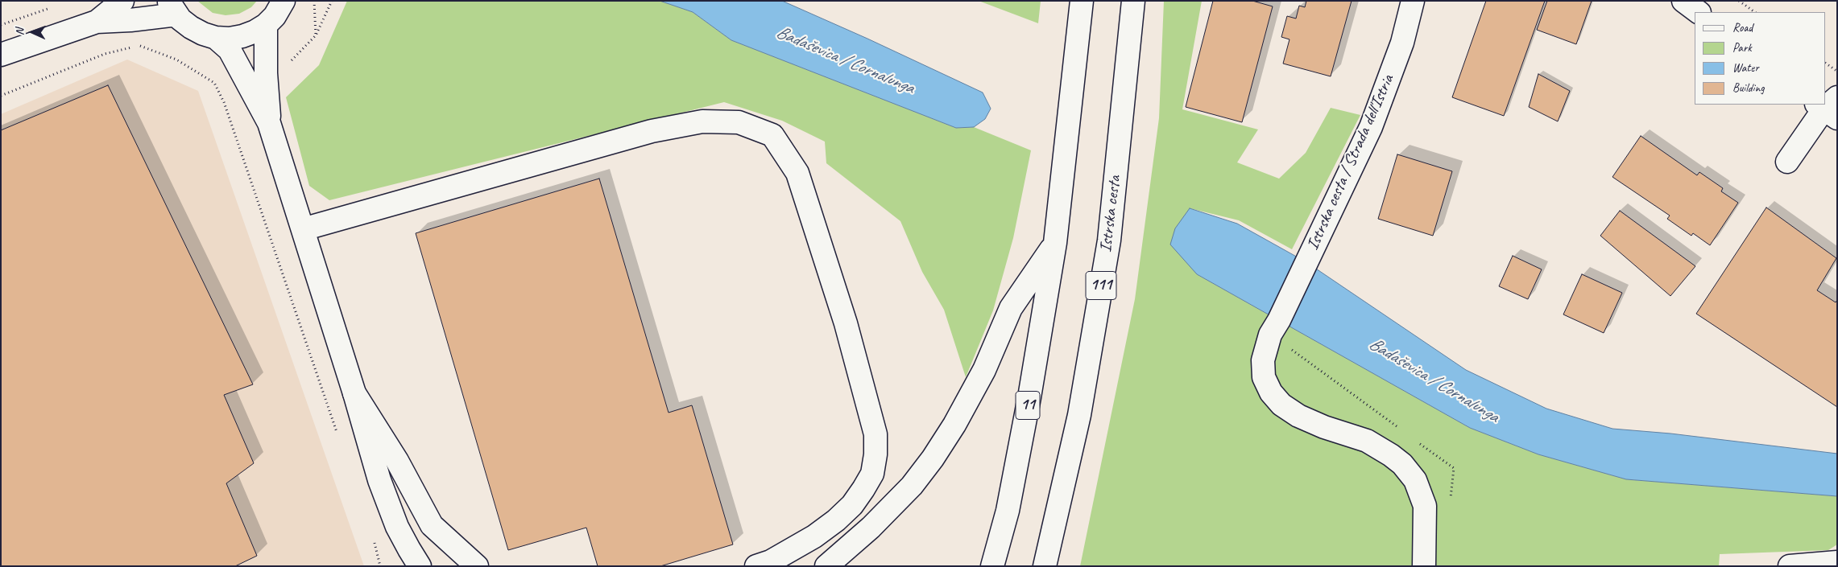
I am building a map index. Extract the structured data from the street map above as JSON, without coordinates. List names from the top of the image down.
{
  "streets": {
    "main road": [
      "Istrska cesta / Strada dell'Istria",
      "Istrska cesta",
      "111",
      "11"
    ]
  },
  "water": ["Badaševica / Cornalunga"],
  "legend": [
    "Road",
    "Park",
    "Water",
    "Building"
  ],
  "north": "left"
}
